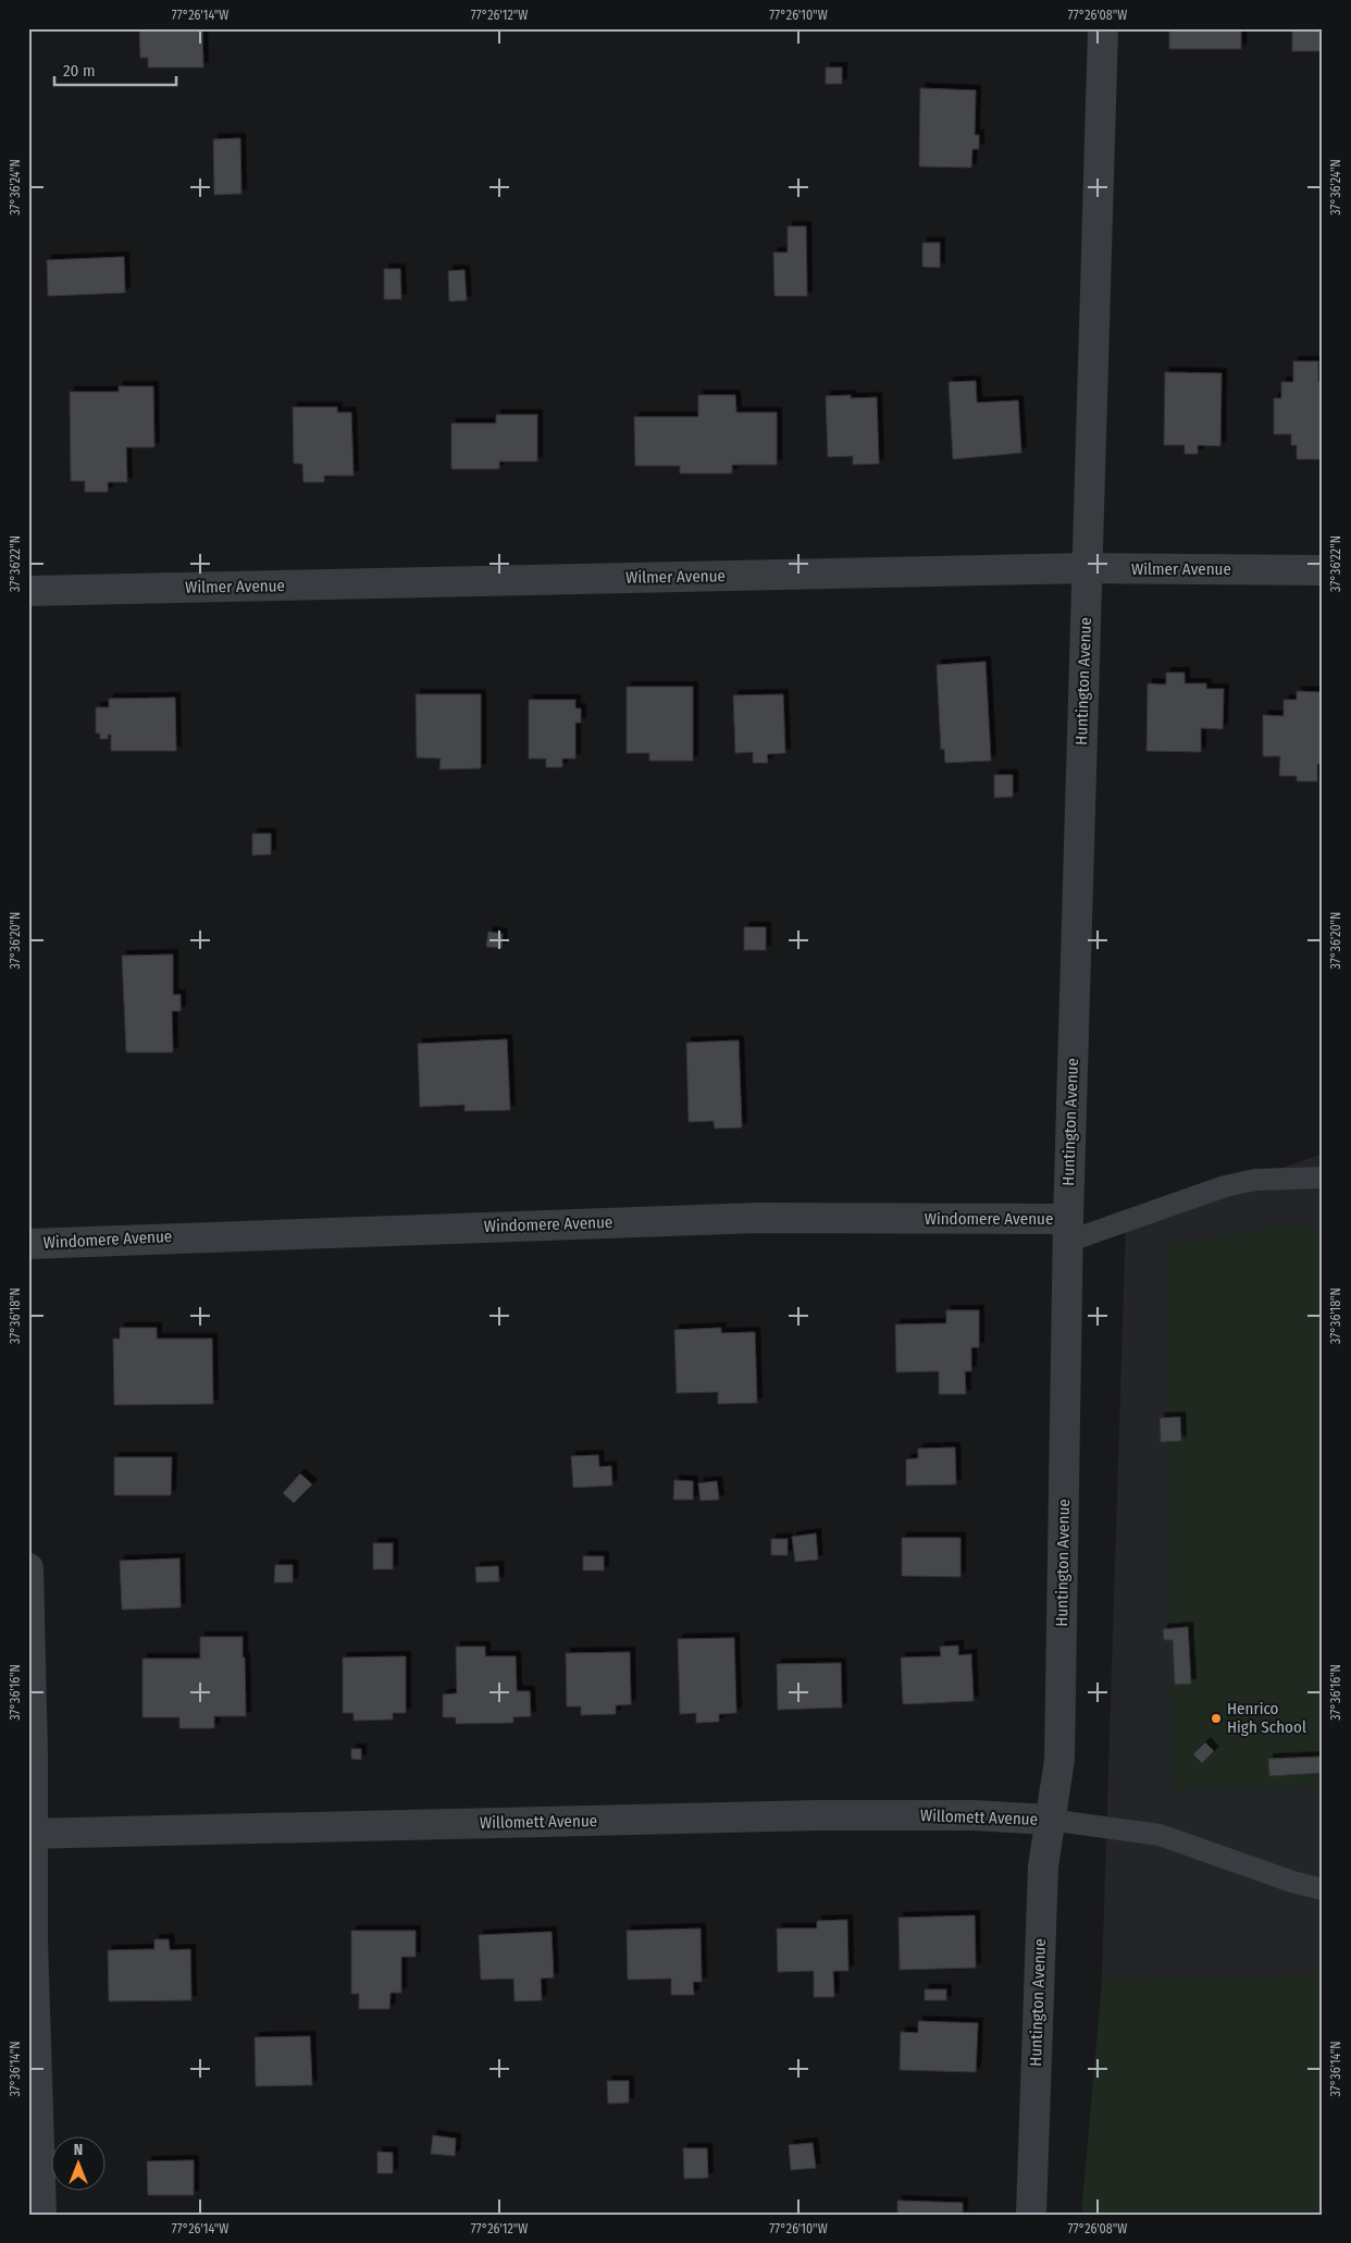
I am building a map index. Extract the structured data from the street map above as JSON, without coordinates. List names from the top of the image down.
{
  "streets": {
    "street": [
      "Wilmer Avenue",
      "Huntington Avenue",
      "Windomere Avenue",
      "Willomett Avenue"
    ]
  },
  "crossings": [
    ["Wilmer Avenue", "Huntington Avenue"],
    ["Huntington Avenue", "Windomere Avenue"],
    ["Huntington Avenue", "Willomett Avenue"]
  ],
  "places": ["Henrico High School"],
  "scale_bar": "20 m",
  "north": "top",
  "coordinates": [
    "77°26'14\"W",
    "77°26'12\"W",
    "77°26'10\"W",
    "77°26'08\"W",
    "37°36'24\"N",
    "37°36'22\"N",
    "37°36'20\"N",
    "37°36'18\"N",
    "37°36'16\"N",
    "37°36'14\"N"
  ]
}
